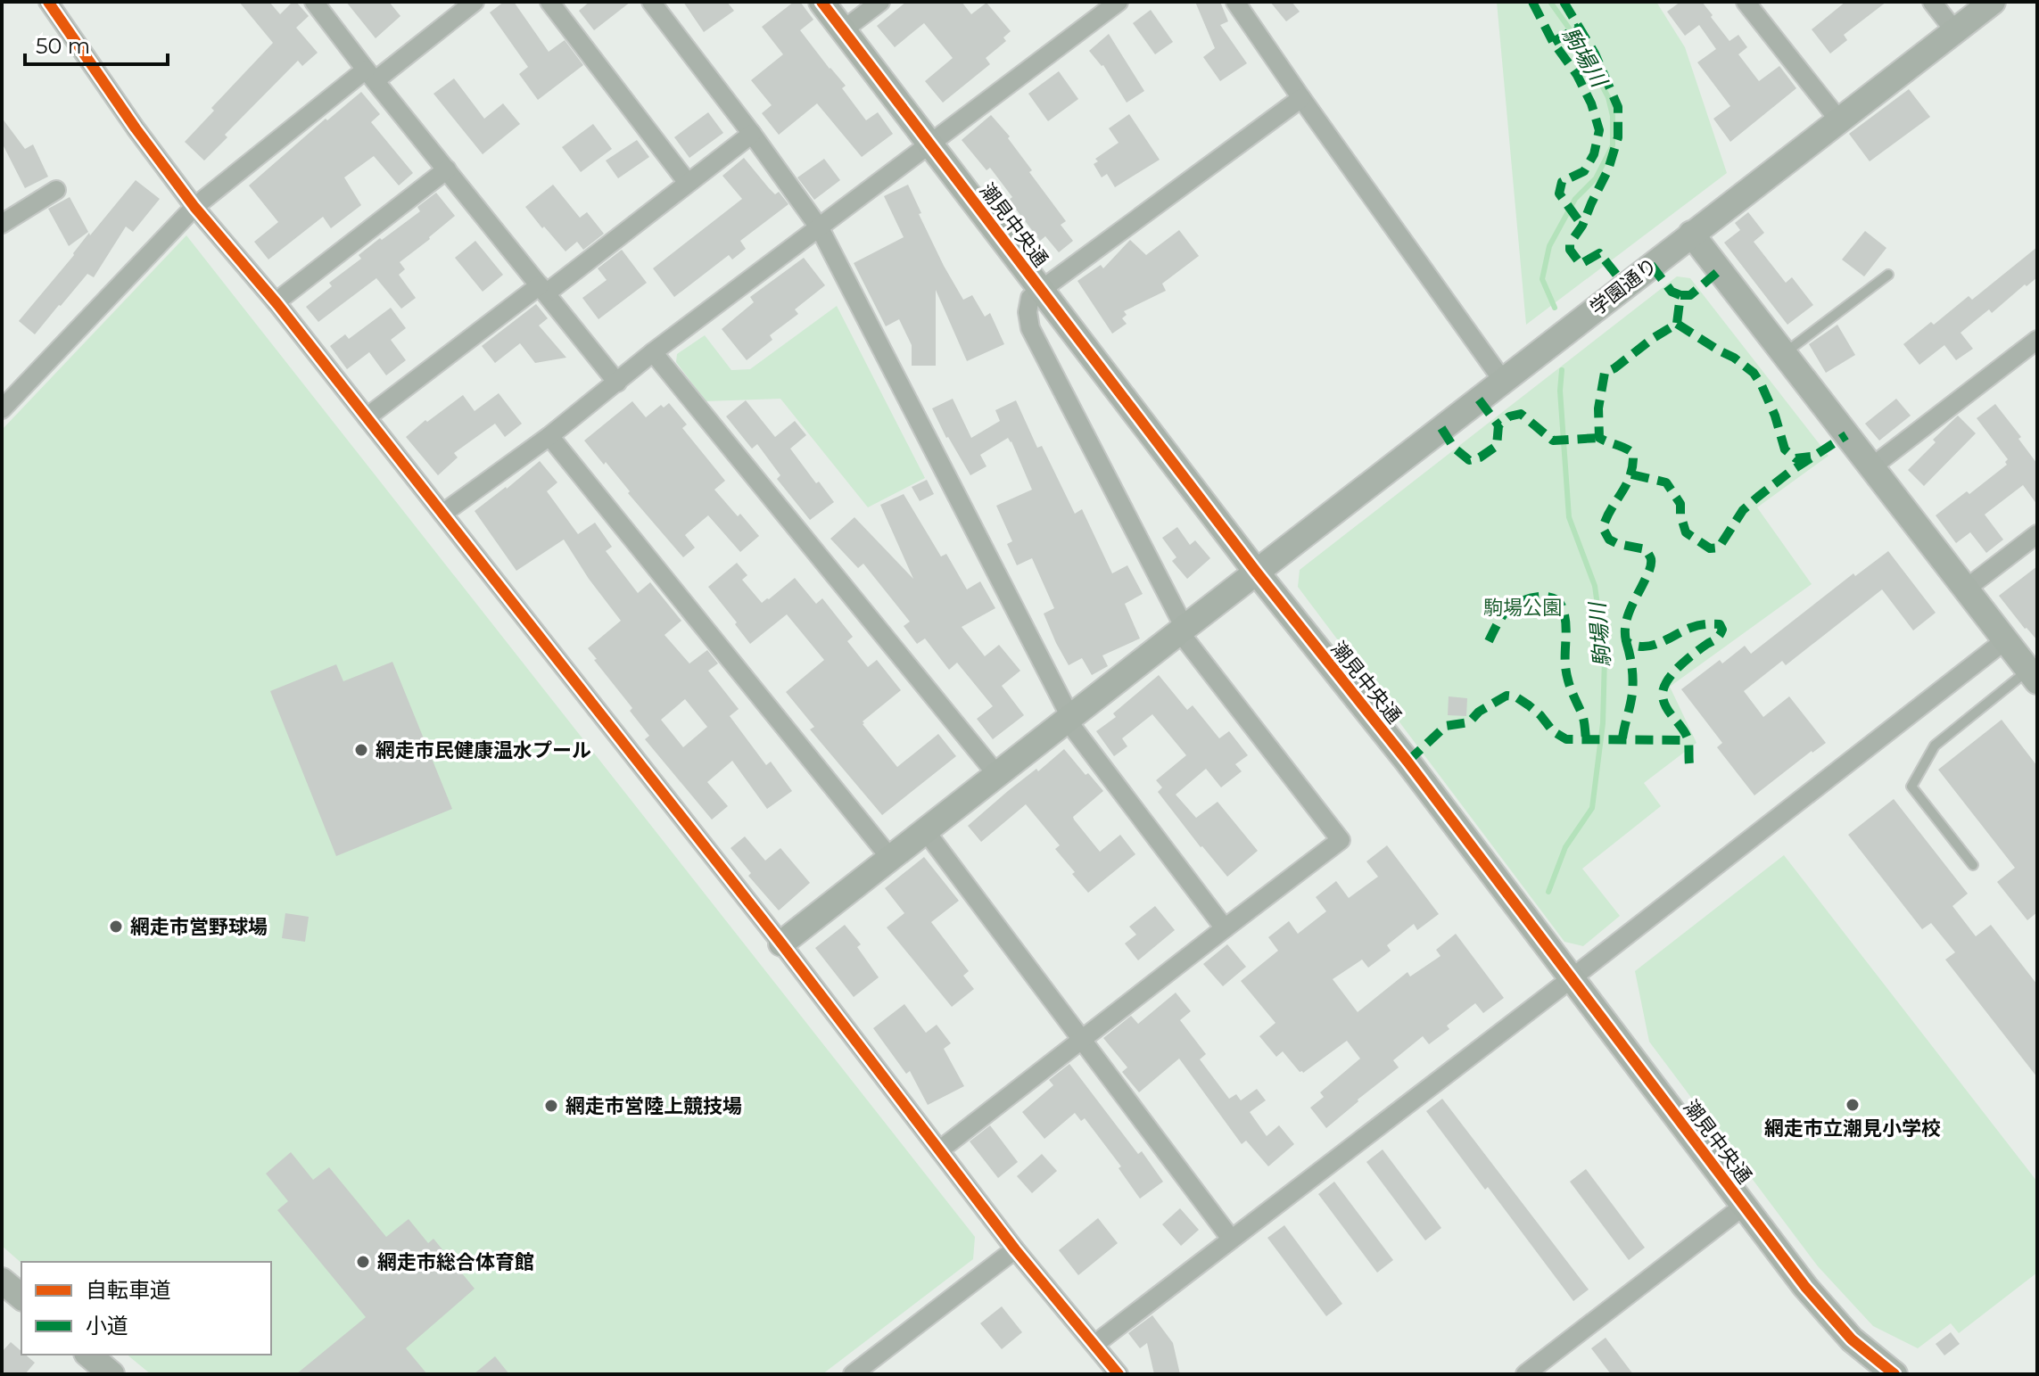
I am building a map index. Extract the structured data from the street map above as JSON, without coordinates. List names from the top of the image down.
{
  "streets": {
    "street": ["潮見中央通", "学園通り"]
  },
  "crossings": [
    ["潮見中央通", "学園通り"]
  ],
  "water": ["駒場川"],
  "parks": ["駒場公園"],
  "places": [
    "網走市民健康温水プール",
    "網走市営野球場",
    "網走市立潮見小学校",
    "網走市営陸上競技場",
    "網走市総合体育館"
  ],
  "legend": ["自転車道", "小道"],
  "scale_bar": "50 m"
}
